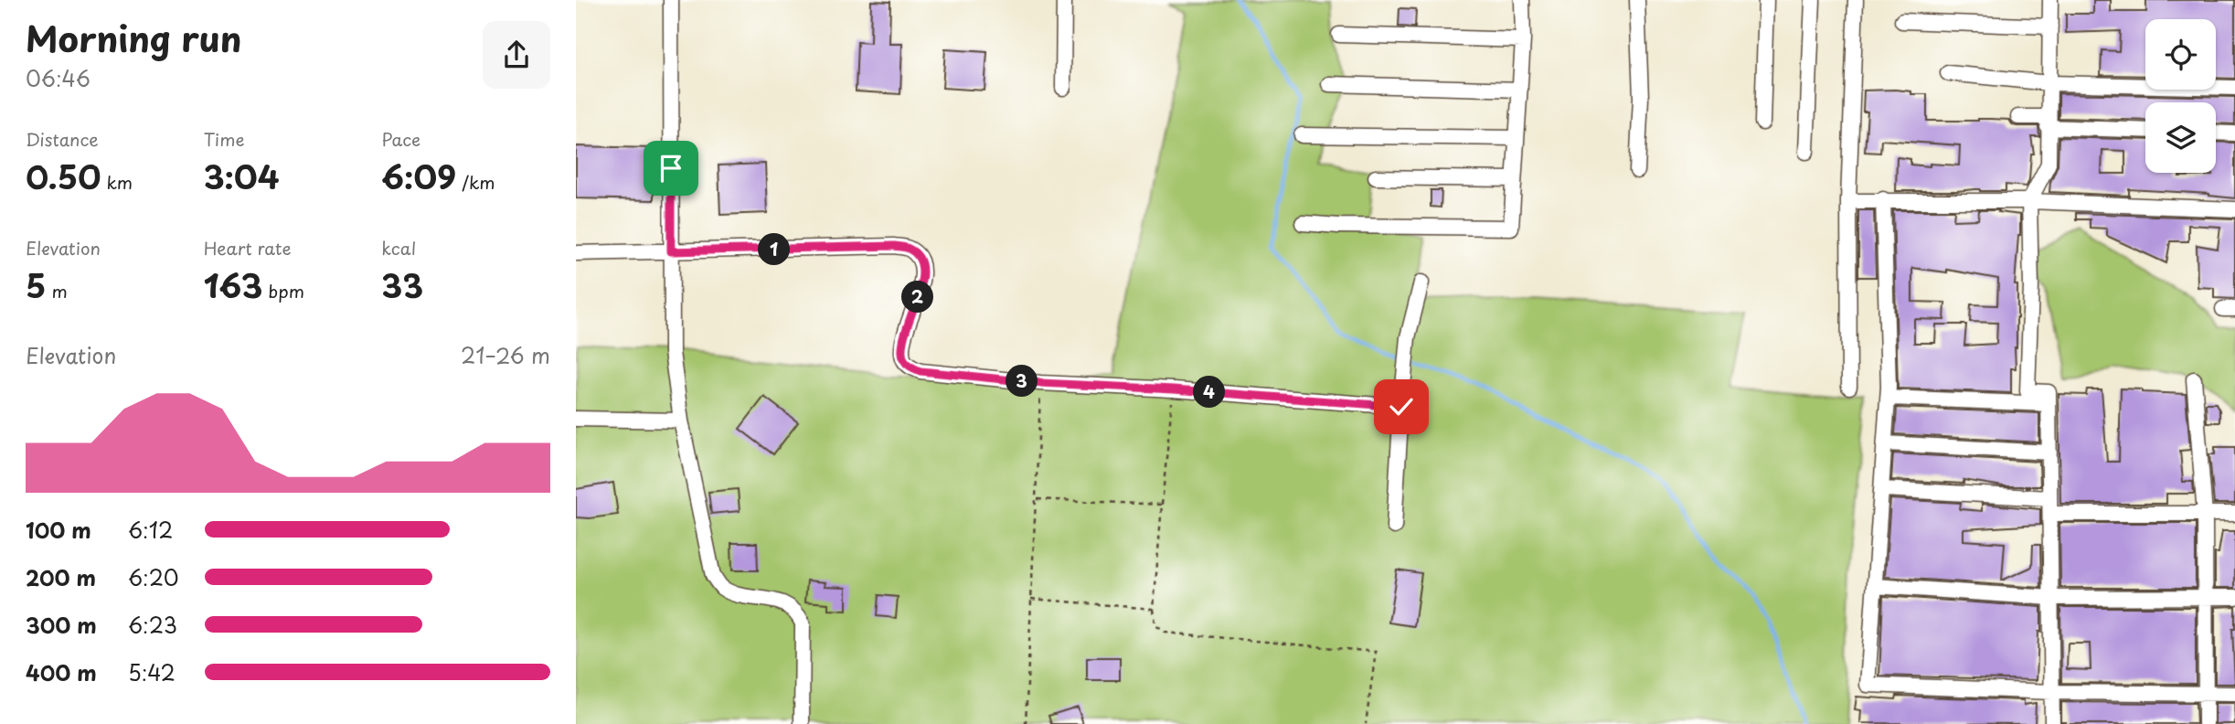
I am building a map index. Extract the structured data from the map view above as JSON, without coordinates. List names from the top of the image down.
{
  "page": {
    "heading": ["Morning run", "06:46"],
    "stats": [
      ["Distance", "0.50 km"],
      ["Time", "3:04"],
      ["Pace", "6:09 /km"],
      ["Elevation", "5 m"],
      ["Heart rate", "163 bpm"],
      ["kcal", "33"]
    ],
    "pins": [
      "1",
      "2",
      "3",
      "4"
    ],
    "chart": ["Elevation", "21–26 m"],
    "list": [
      {
        "name": "100 m",
        "note": "6:12"
      },
      {
        "name": "200 m",
        "note": "6:20"
      },
      {
        "name": "300 m",
        "note": "6:23"
      },
      {
        "name": "400 m",
        "note": "5:42"
      }
    ]
  }
}
